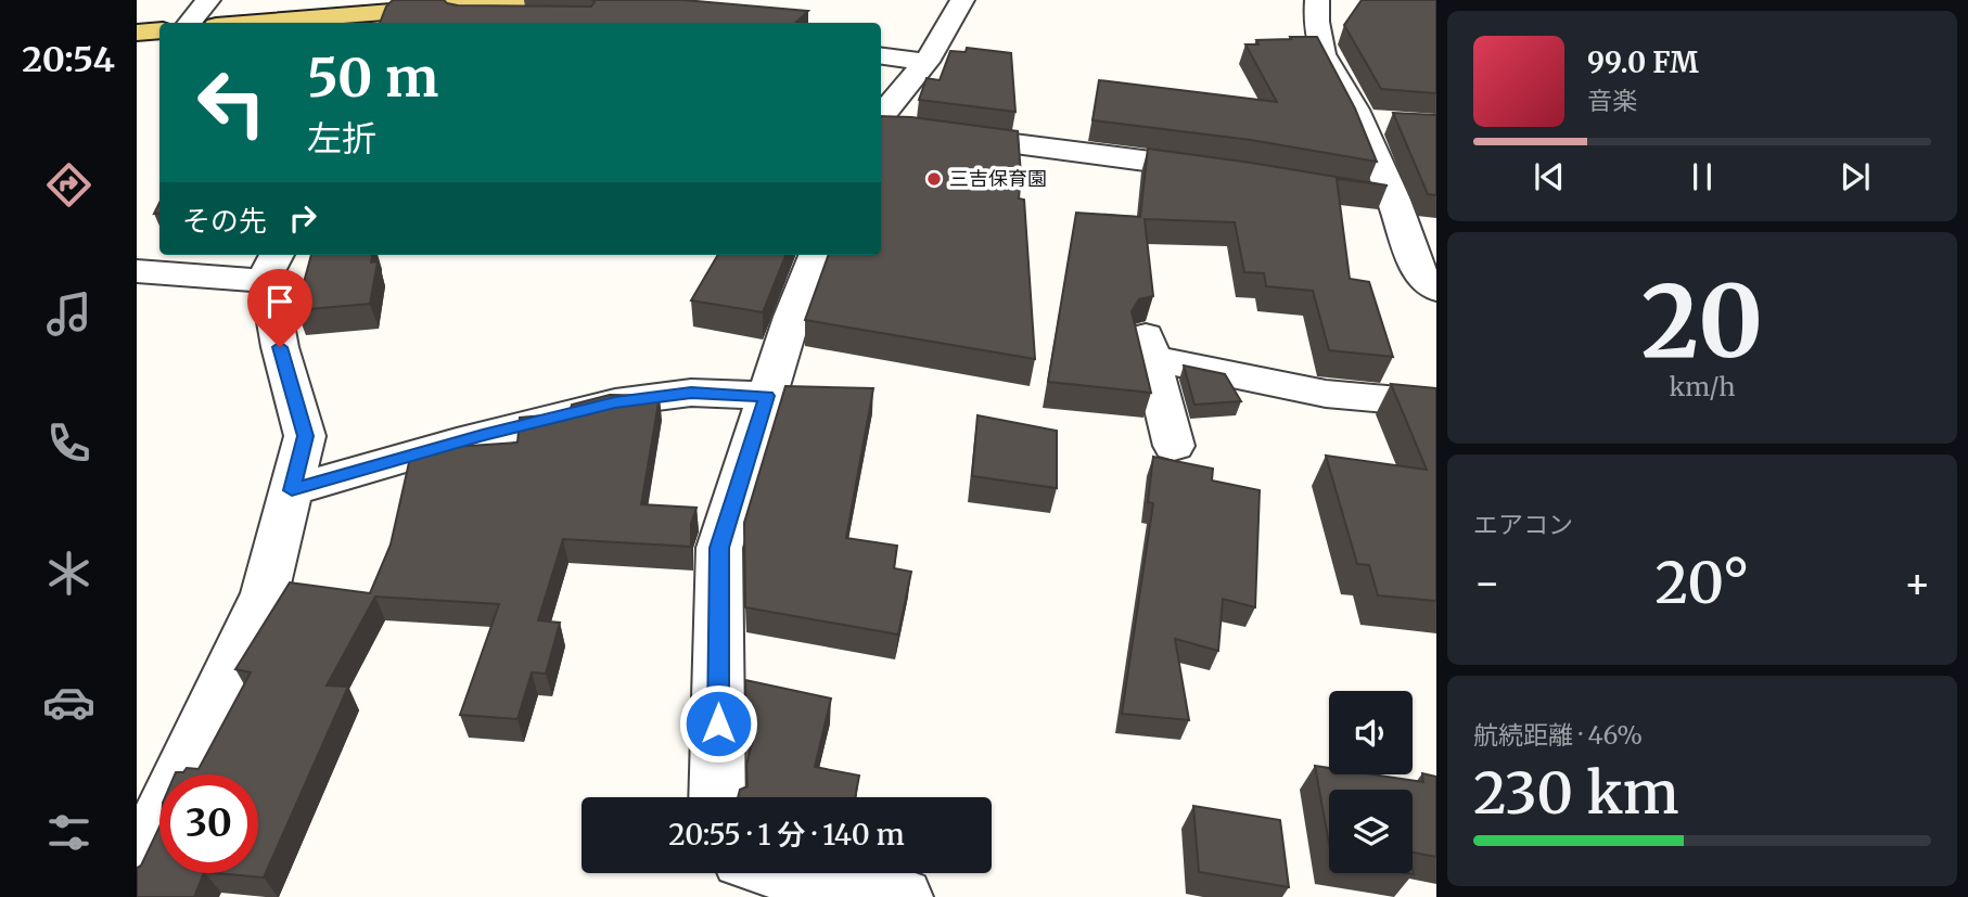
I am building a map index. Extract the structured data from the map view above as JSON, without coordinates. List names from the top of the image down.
{
  "places": ["三吉保育園"],
  "page": {
    "tabs": "20:54",
    "turn": ["50 m", "左折"],
    "song": ["99.0 FM", "音楽"],
    "then": "その先",
    "tile": [
      ["20", "km/h"],
      "エアコン",
      ["航続距離 · 46%", "230 km"]
    ],
    "heat": ["−", "20°", "+"],
    "limit": "30",
    "trip": "20:55 · 1 分 · 140 m"
  }
}
